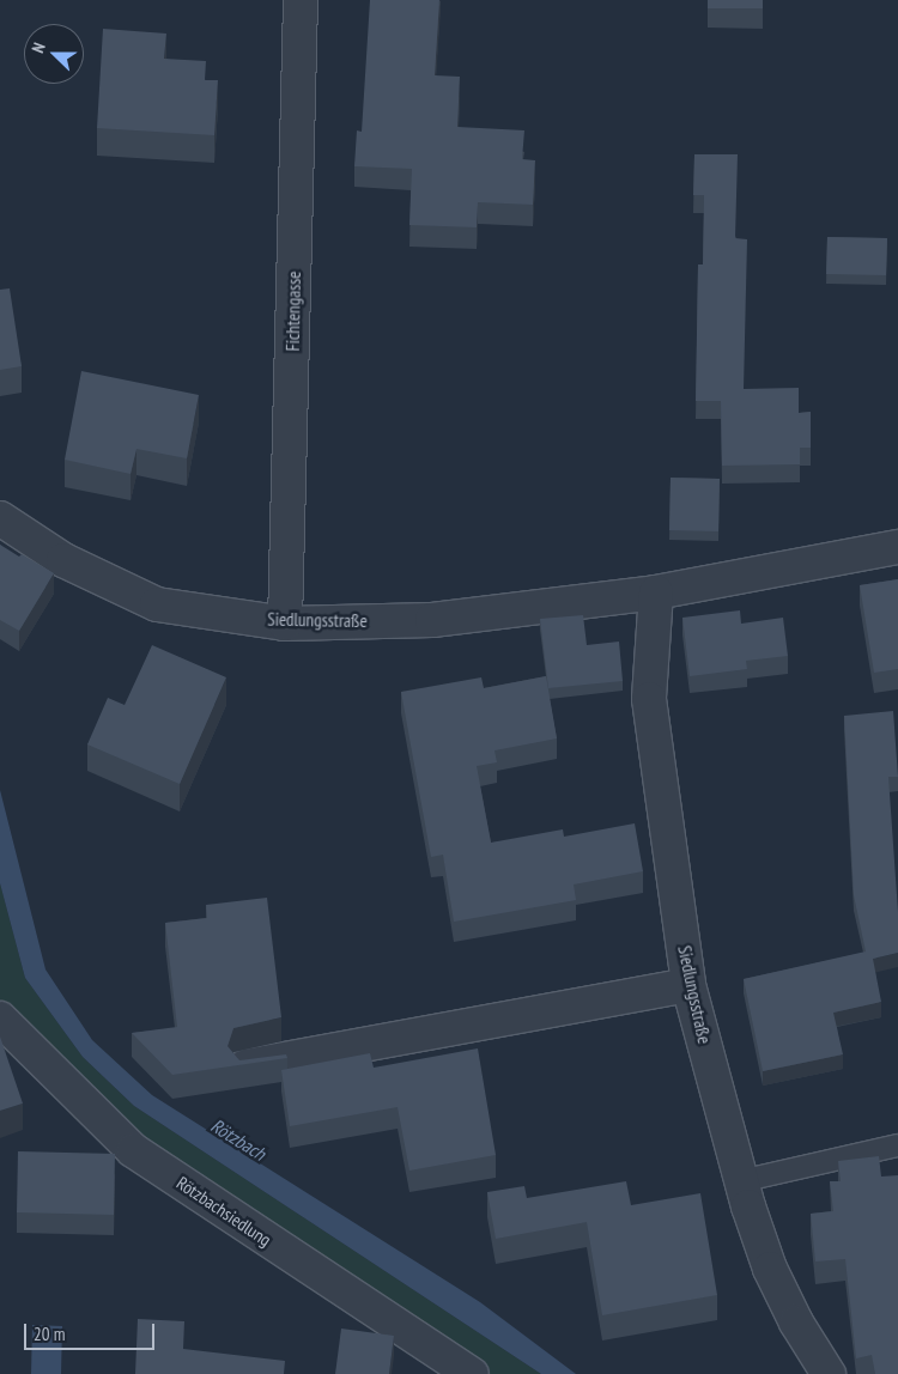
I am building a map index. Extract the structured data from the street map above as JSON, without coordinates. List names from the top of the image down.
{
  "streets": {
    "street": ["Fichtengasse", "Siedlungsstraße", "Rötzbachsiedlung"]
  },
  "crossings": [
    ["Fichtengasse", "Siedlungsstraße"]
  ],
  "water": ["Rötzbach"],
  "scale_bar": "20 m",
  "north": "left"
}
